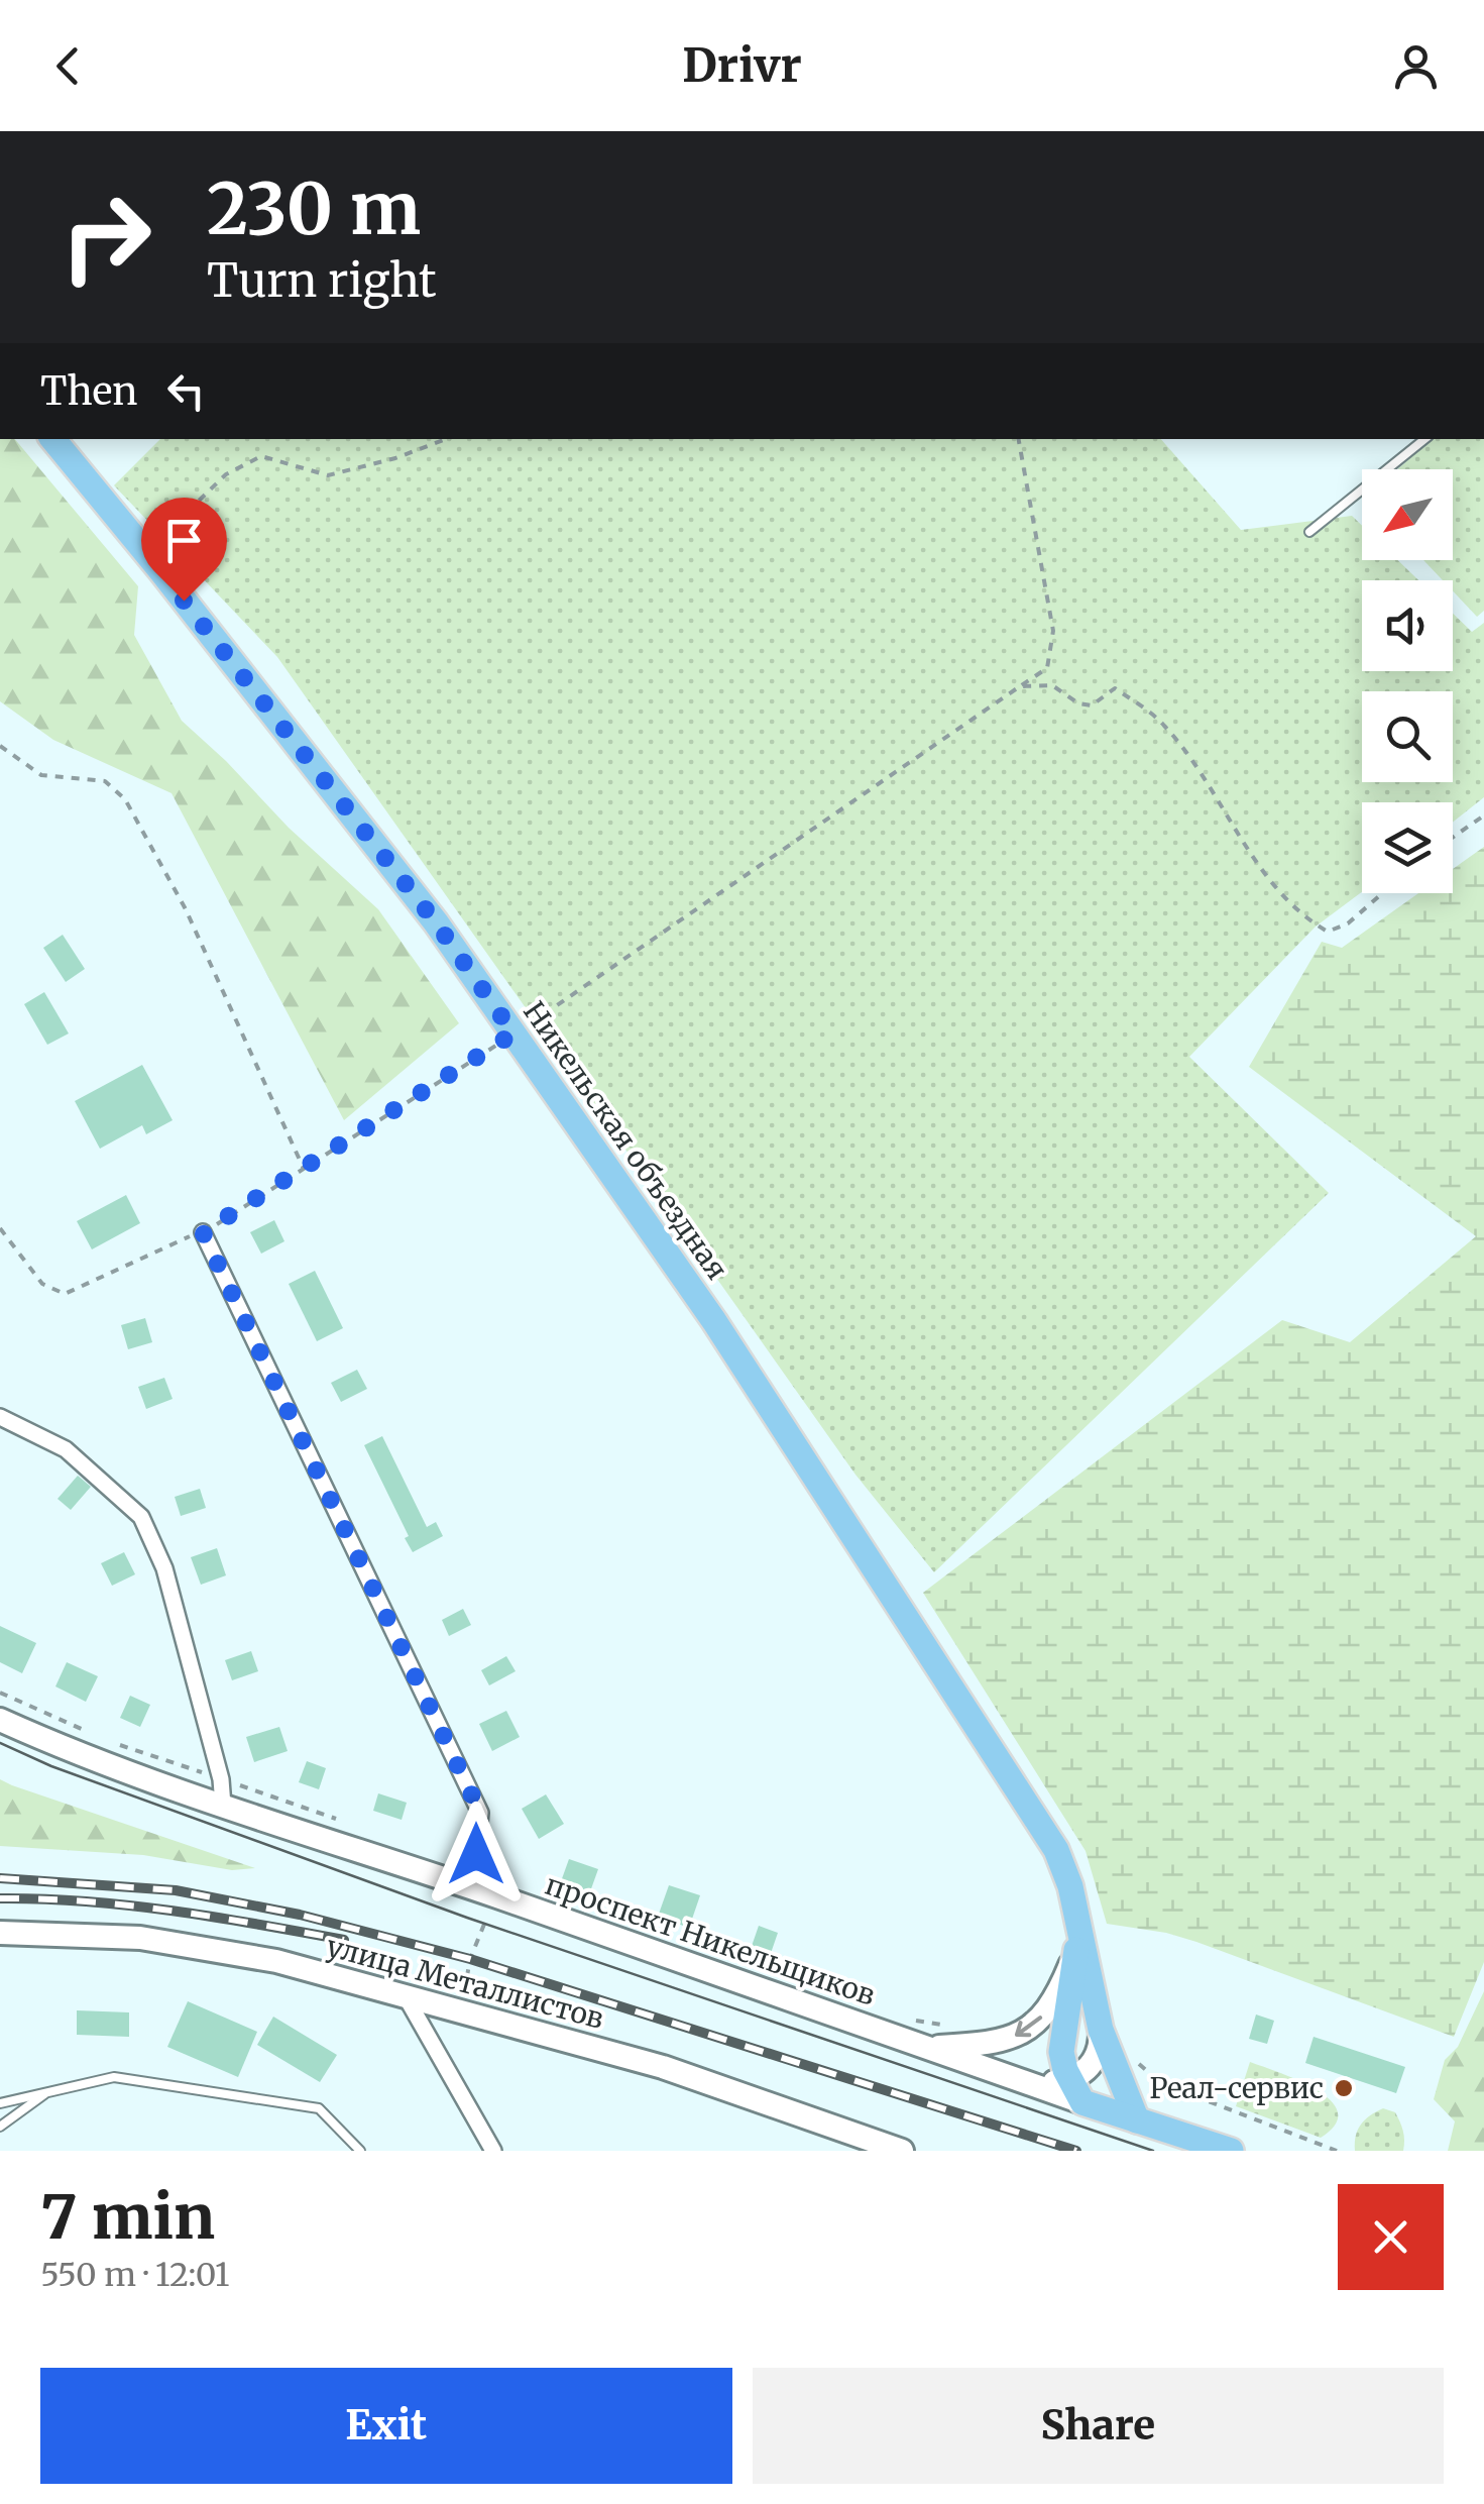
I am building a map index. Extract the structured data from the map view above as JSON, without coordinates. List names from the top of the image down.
{
  "streets": {
    "main road": ["Никельская объездная", "проспект Никельщиков", "улица Металлистов"]
  },
  "crossings": [
    ["Никельская объездная", "проспект Никельщиков"]
  ],
  "places": ["Реал-сервис"],
  "north": "bottom left",
  "page": {
    "header": "Drivr",
    "turn": ["230 m", "Turn right"],
    "then": "Then",
    "heading": ["7 min", "550 m · 12:01"],
    "buttons": ["Exit", "Share"]
  }
}
